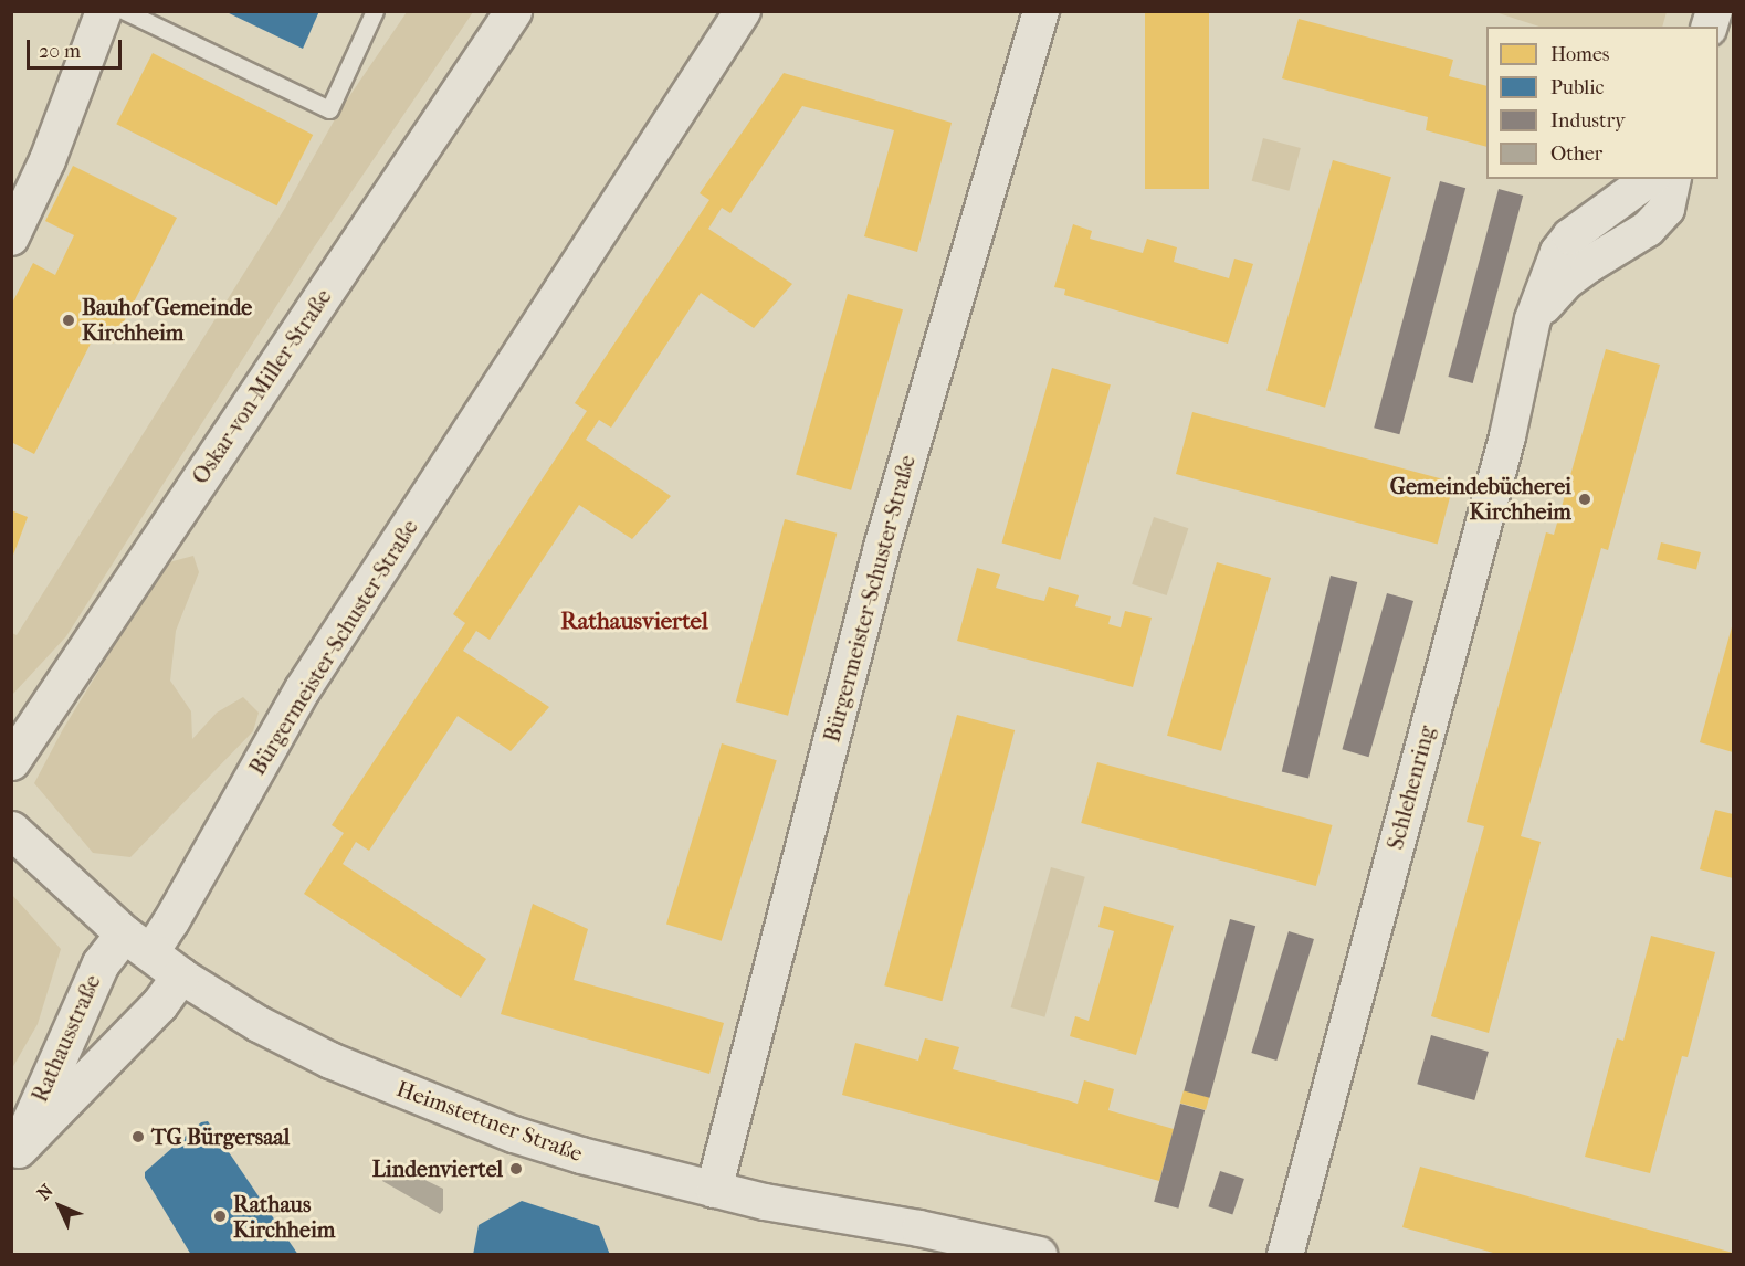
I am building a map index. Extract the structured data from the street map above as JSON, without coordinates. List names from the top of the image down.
{
  "streets": {
    "main road": ["Oskar-von-Miller-Straße", "Rathausstraße", "Heimstettner Straße"],
    "street": ["Bürgermeister-Schuster-Straße", "Schlehenring"]
  },
  "crossings": [
    ["Bürgermeister-Schuster-Straße", "Rathausstraße"],
    ["Bürgermeister-Schuster-Straße", "Heimstettner Straße"],
    ["Rathausstraße", "Heimstettner Straße"]
  ],
  "districts": ["Rathausviertel"],
  "places": [
    "Bauhof Gemeinde Kirchheim",
    "Gemeindebücherei Kirchheim",
    "TG Bürgersaal",
    "Lindenviertel",
    "Rathaus Kirchheim"
  ],
  "legend": [
    "Homes",
    "Public",
    "Industry",
    "Other"
  ],
  "scale_bar": "20 m",
  "north": "top left"
}
